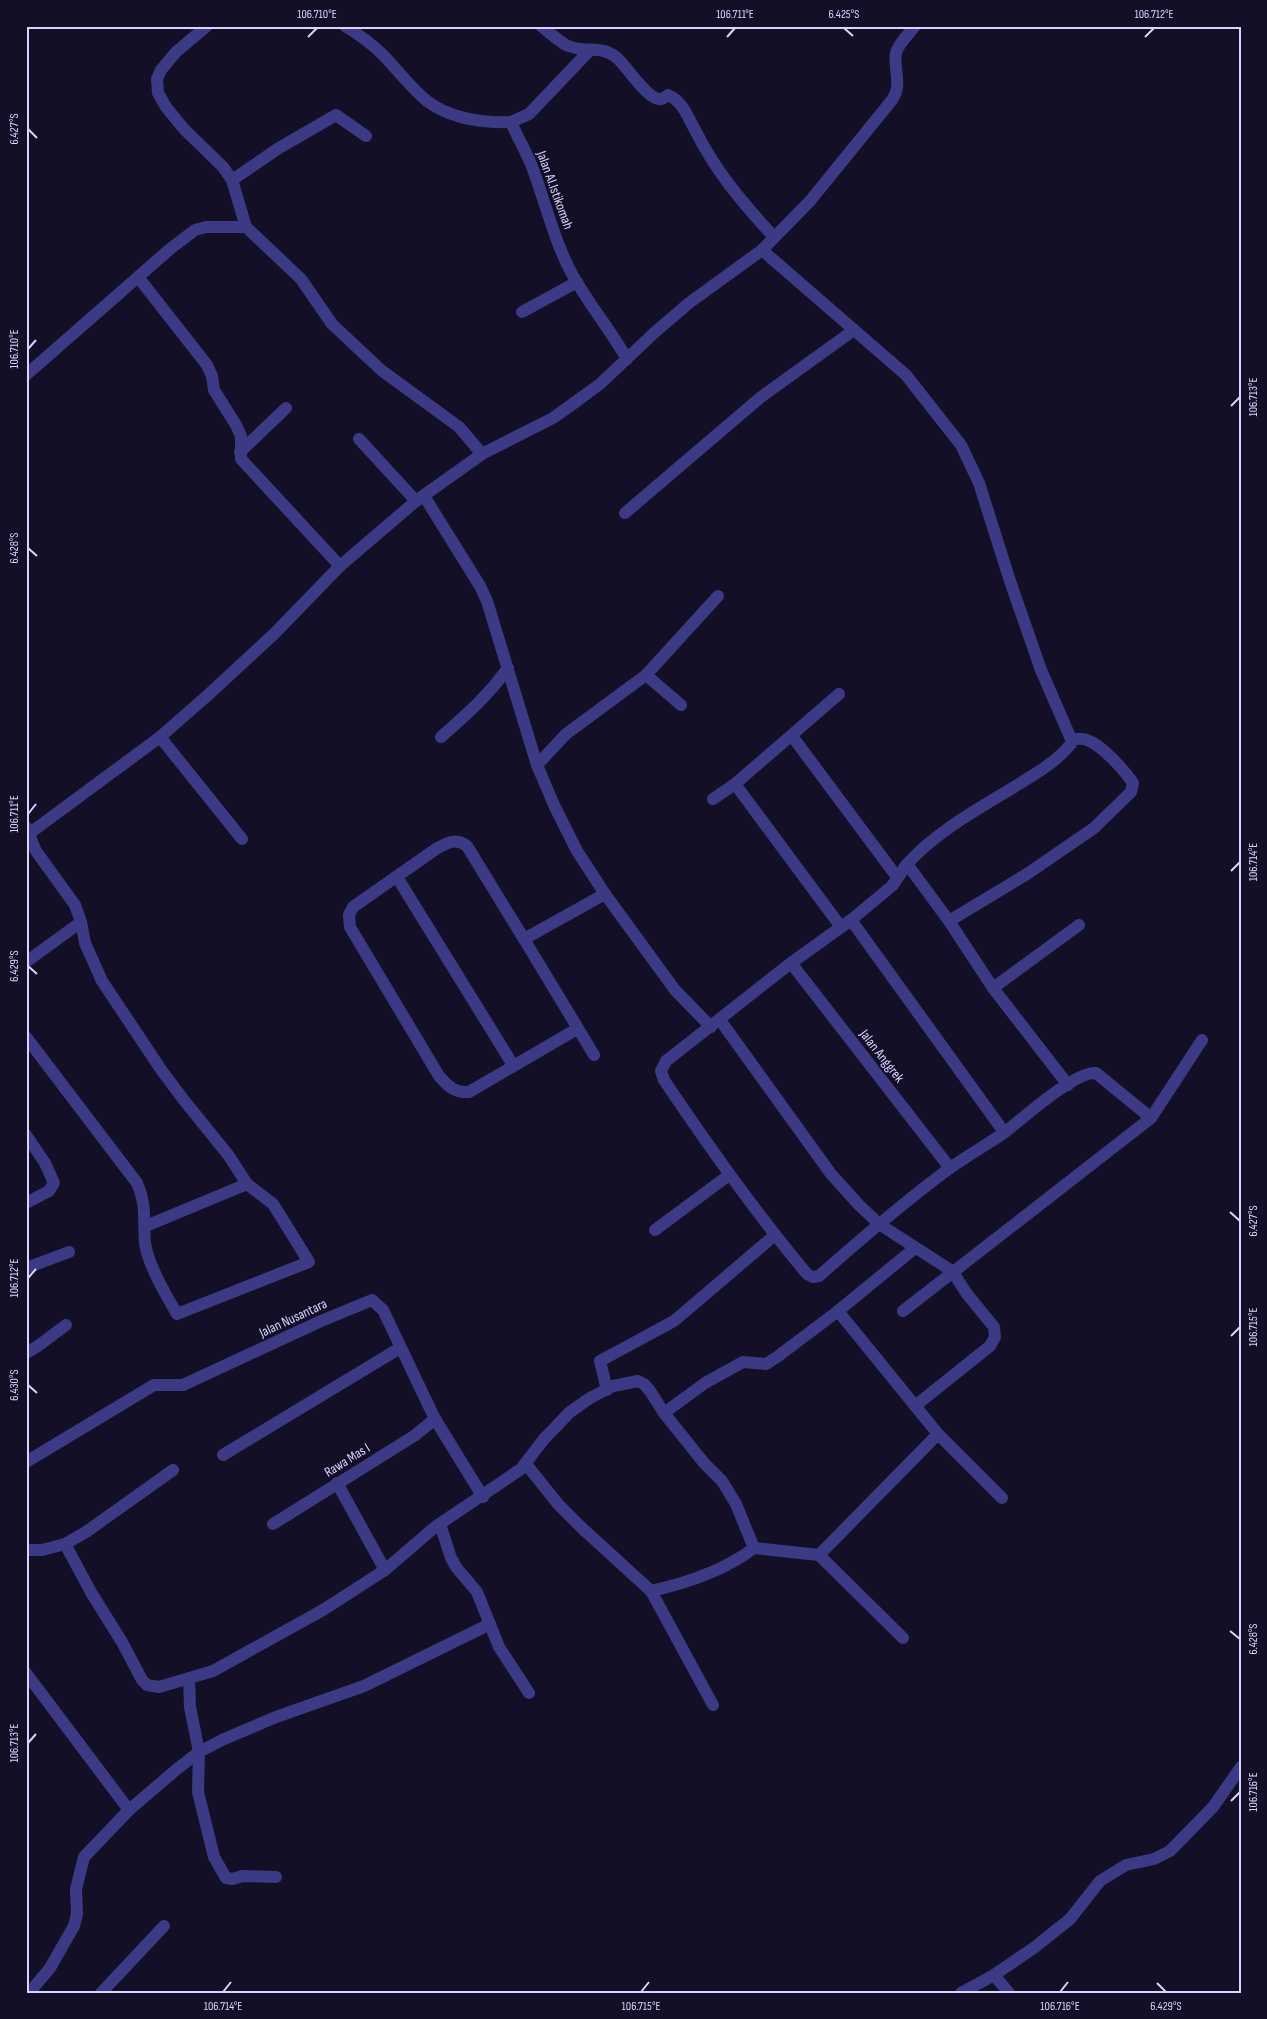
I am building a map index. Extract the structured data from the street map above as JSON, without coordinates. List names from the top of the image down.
{
  "streets": {
    "street": [
      "Jalan Al.Istikomah",
      "Jalan Anggrek",
      "Jalan Nusantara",
      "Rawa Mas I"
    ]
  },
  "crossings": [
    ["Jalan Nusantara", "Rawa Mas I"]
  ],
  "coordinates": [
    "106.710°E",
    "106.711°E",
    "6.425°S",
    "106.712°E",
    "6.427°S",
    "106.713°E",
    "6.428°S",
    "106.714°E",
    "6.429°S",
    "106.715°E",
    "6.430°S",
    "106.716°E"
  ]
}
